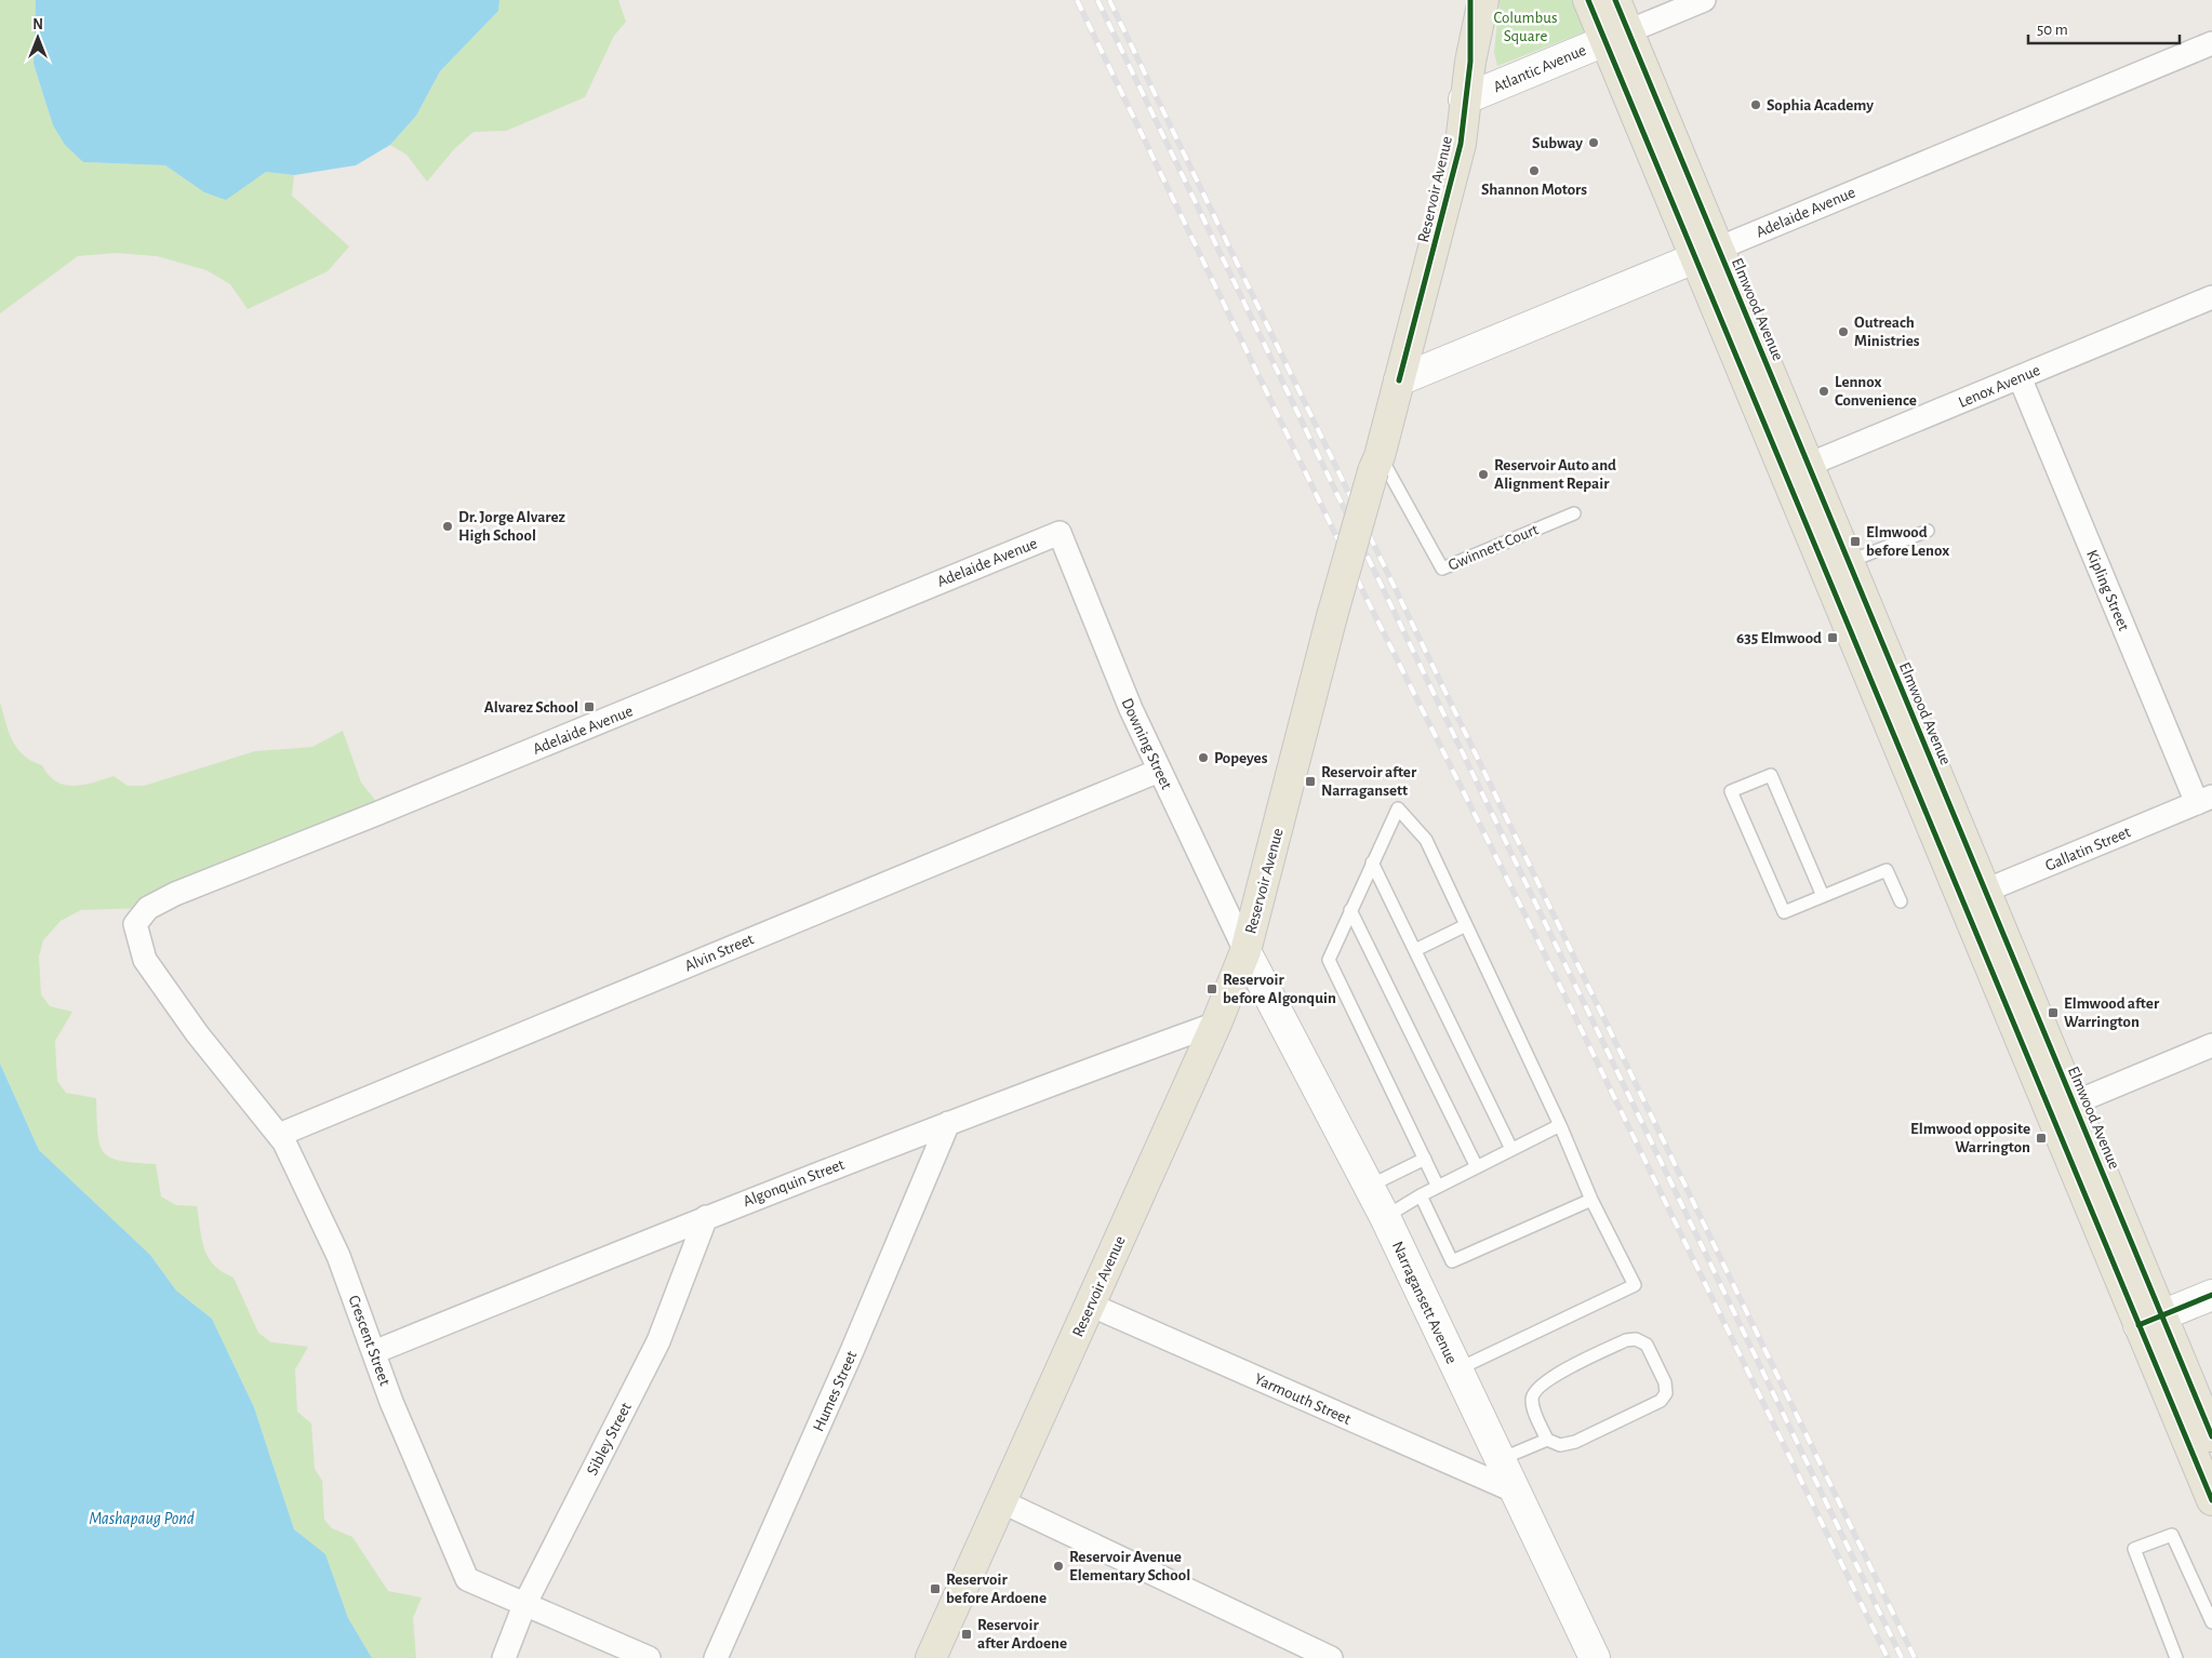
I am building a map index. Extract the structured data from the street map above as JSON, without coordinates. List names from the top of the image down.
{
  "streets": {
    "main road": ["Reservoir Avenue", "Elmwood Avenue"],
    "street": [
      "Atlantic Avenue",
      "Adelaide Avenue",
      "Lenox Avenue",
      "Kipling Street",
      "Downing Street",
      "Gallatin Street",
      "Alvin Street",
      "Algonquin Street",
      "Narragansett Avenue",
      "Crescent Street",
      "Humes Street",
      "Yarmouth Street",
      "Sibley Street"
    ],
    "lane": ["Gwinnett Court"]
  },
  "crossings": [
    ["Atlantic Avenue", "Reservoir Avenue"],
    ["Atlantic Avenue", "Elmwood Avenue"],
    ["Reservoir Avenue", "Adelaide Avenue"],
    ["Reservoir Avenue", "Gwinnett Court"],
    ["Reservoir Avenue", "Downing Street"],
    ["Reservoir Avenue", "Algonquin Street"],
    ["Reservoir Avenue", "Narragansett Avenue"],
    ["Reservoir Avenue", "Yarmouth Street"],
    ["Adelaide Avenue", "Elmwood Avenue"],
    ["Adelaide Avenue", "Downing Street"],
    ["Adelaide Avenue", "Crescent Street"],
    ["Elmwood Avenue", "Lenox Avenue"],
    ["Elmwood Avenue", "Gallatin Street"],
    ["Lenox Avenue", "Kipling Street"],
    ["Kipling Street", "Gallatin Street"],
    ["Downing Street", "Alvin Street"],
    ["Downing Street", "Narragansett Avenue"],
    ["Alvin Street", "Crescent Street"],
    ["Algonquin Street", "Crescent Street"],
    ["Algonquin Street", "Humes Street"],
    ["Algonquin Street", "Sibley Street"],
    ["Narragansett Avenue", "Yarmouth Street"],
    ["Crescent Street", "Sibley Street"]
  ],
  "water": ["Mashapaug Pond"],
  "parks": ["Columbus Square"],
  "places": {
    "other": [
      "Sophia Academy",
      "Subway",
      "Shannon Motors",
      "Outreach Ministries",
      "Lennox Convenience",
      "Reservoir Auto and Alignment Repair",
      "Dr. Jorge Alvarez High School",
      "Popeyes",
      "Reservoir Avenue Elementary School"
    ],
    "transit": [
      "Elmwood before Lenox",
      "635 Elmwood",
      "Alvarez School",
      "Reservoir after Narragansett",
      "Reservoir before Algonquin",
      "Elmwood after Warrington",
      "Elmwood opposite Warrington",
      "Reservoir before Ardoene",
      "Reservoir after Ardoene"
    ]
  },
  "scale_bar": "50 m",
  "north": "top"
}
